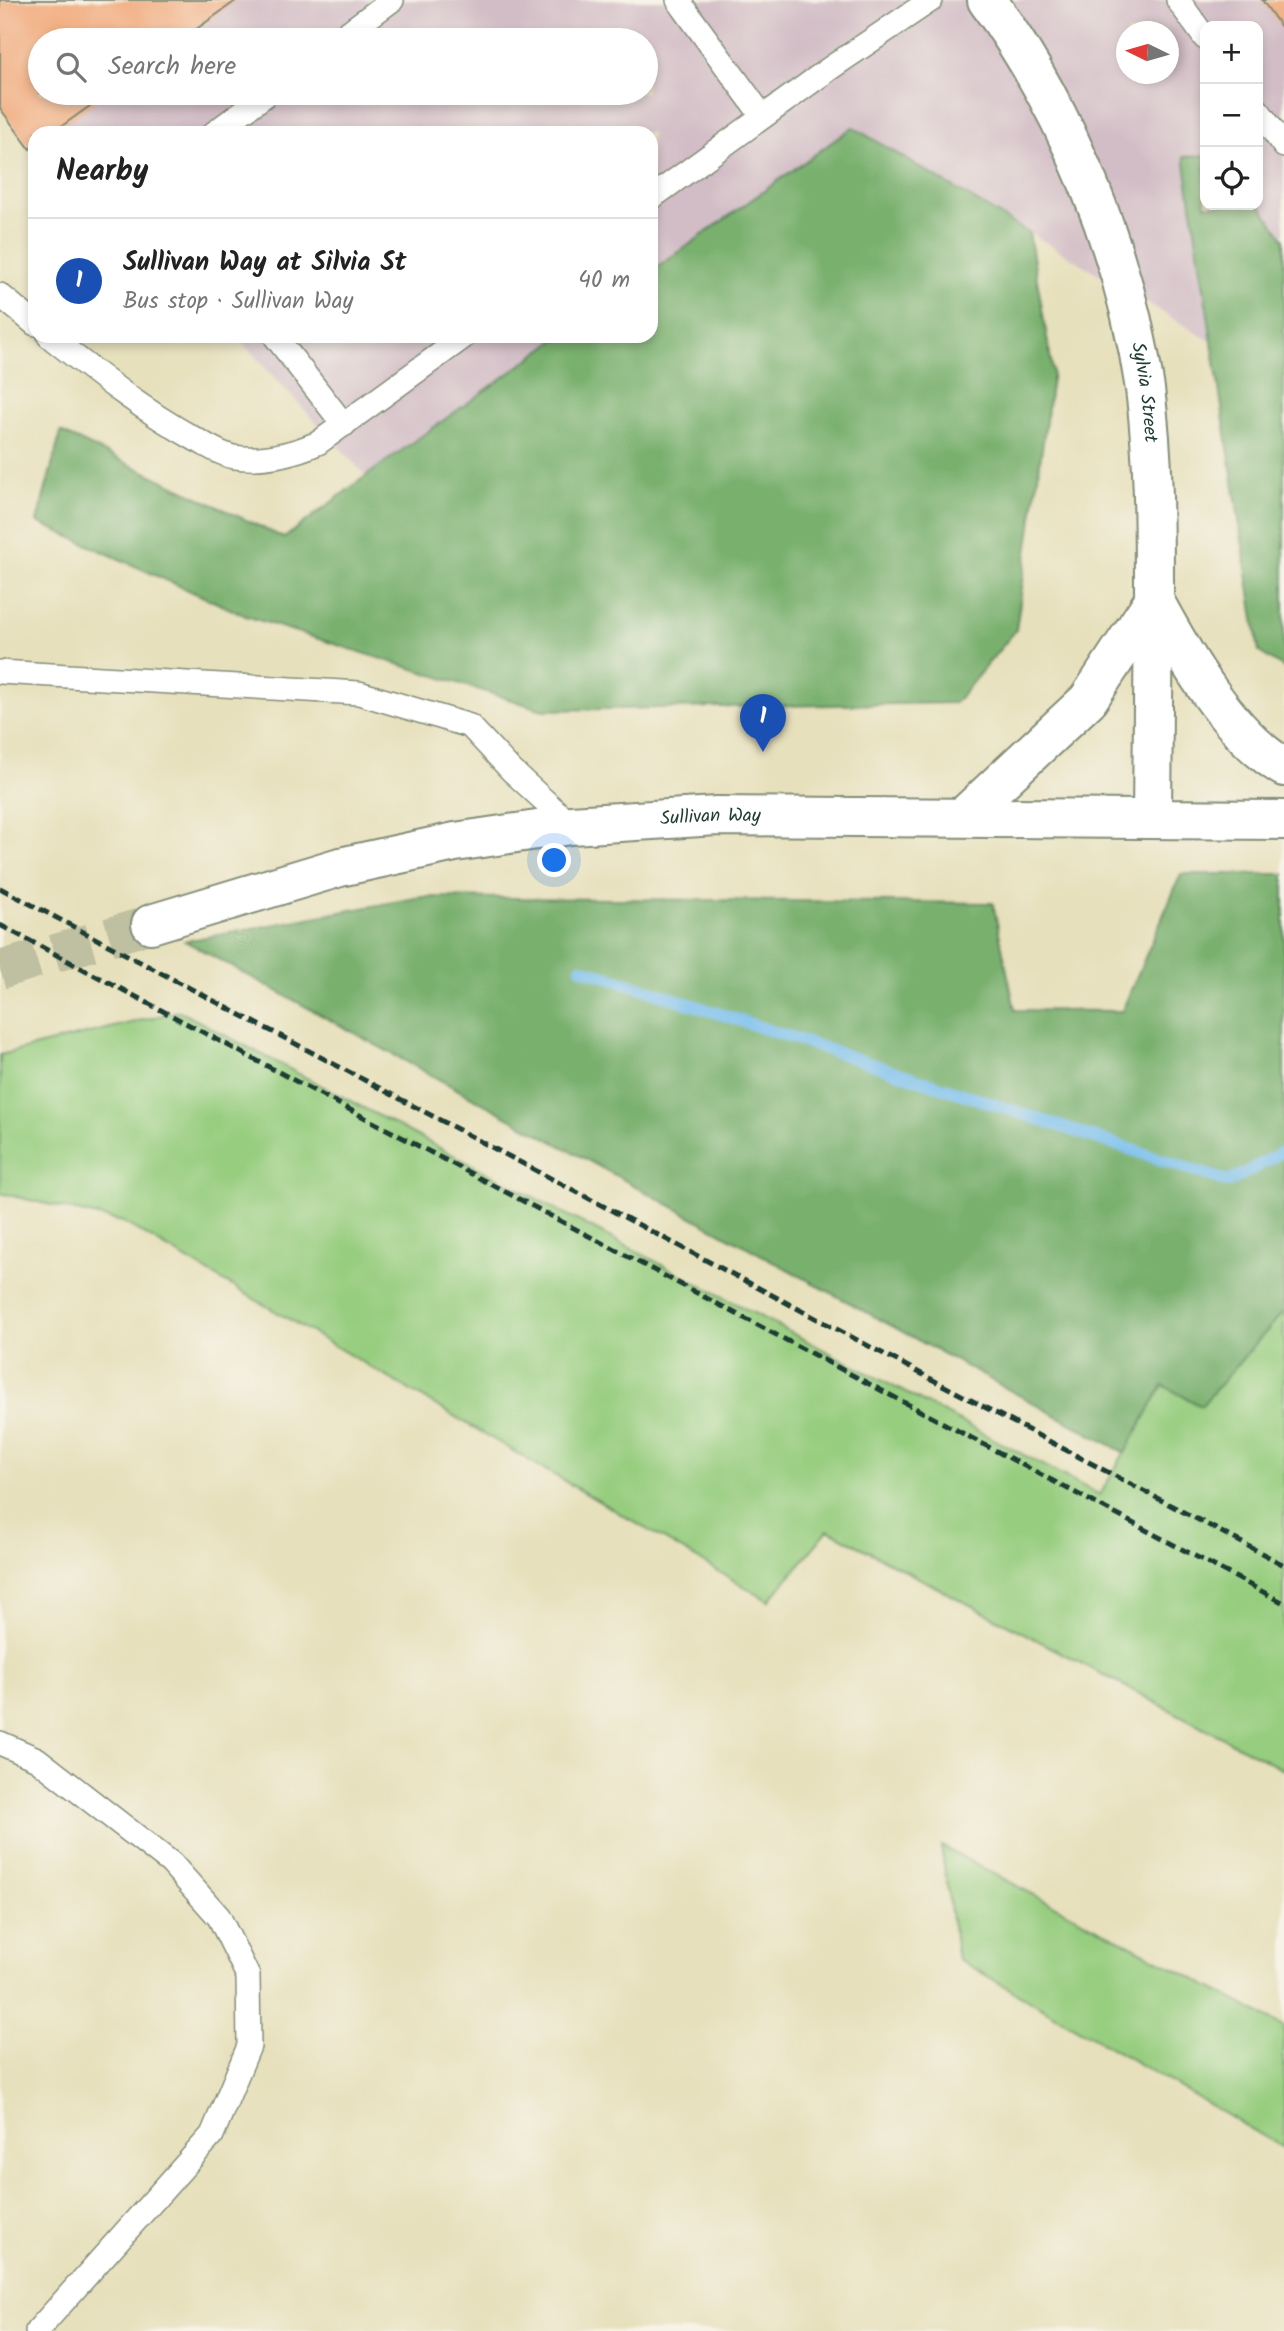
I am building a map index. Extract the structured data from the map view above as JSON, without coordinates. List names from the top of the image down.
{
  "streets": {
    "main road": ["Sylvia Street", "Sullivan Way"]
  },
  "crossings": [
    ["Sylvia Street", "Sullivan Way"]
  ],
  "north": "left",
  "page": {
    "map_buttons": ["+", "−"],
    "search": "Search here",
    "heading": "Nearby",
    "list": [
      {
        "mark": "1",
        "name": "Sullivan Way at Silvia St",
        "note": "Bus stop · Sullivan Way",
        "value": "40 m"
      }
    ],
    "pins": "1"
  }
}
